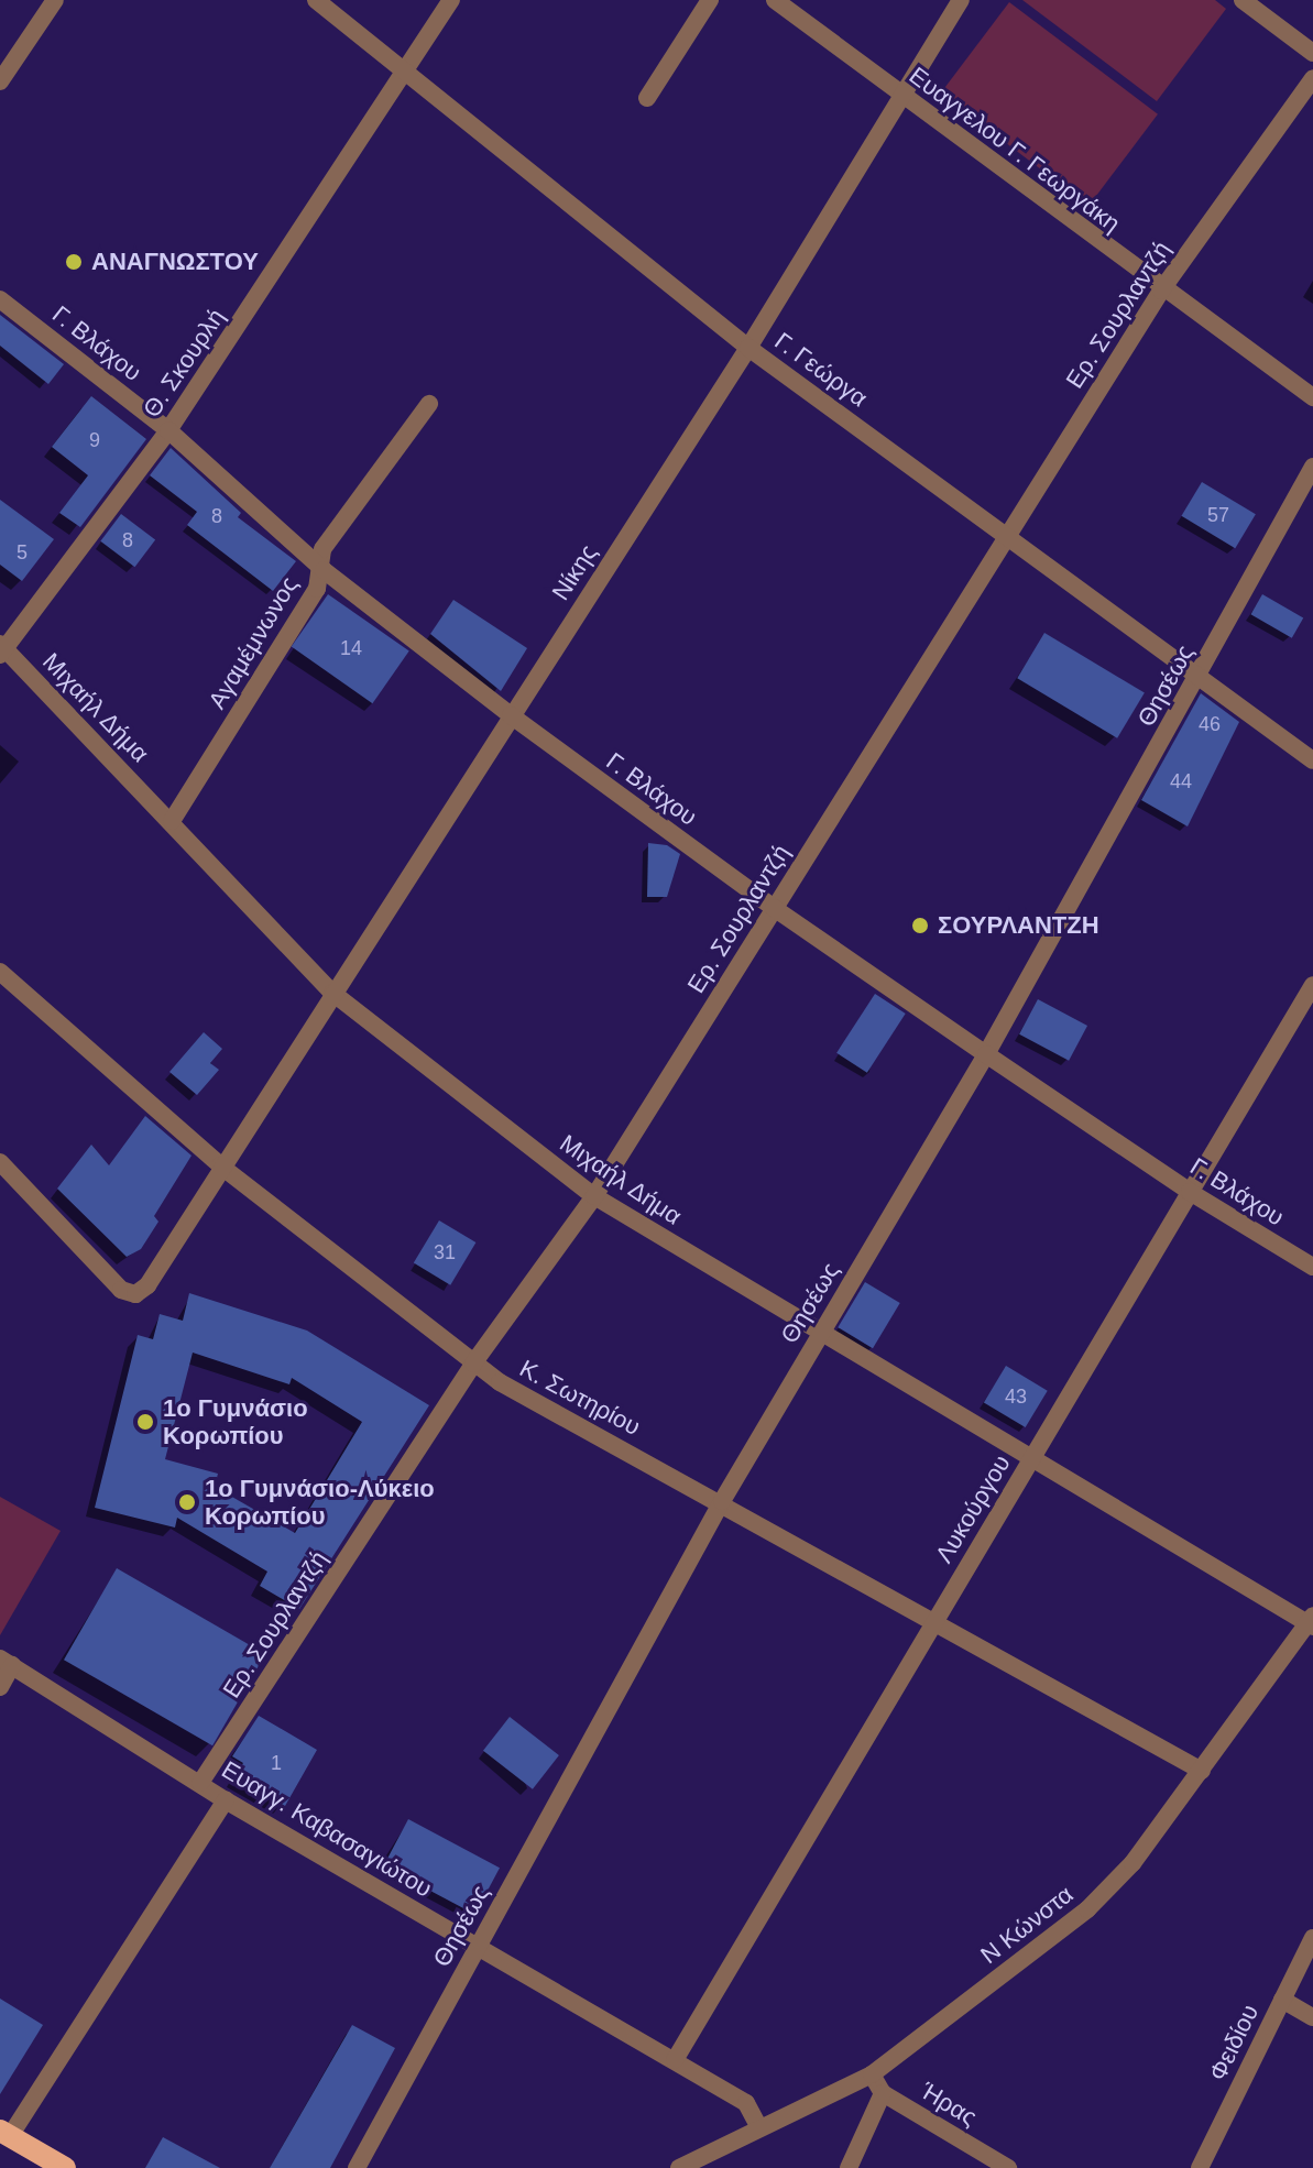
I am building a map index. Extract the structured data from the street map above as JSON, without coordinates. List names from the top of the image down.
{
  "streets": {
    "street": [
      "Ευαγγελου Γ. Γεωργάκη",
      "Ερ. Σουρλαντζή",
      "Γ. Βλάχου",
      "Θ. Σκουρλή",
      "Γ. Γεώργα",
      "Νίκης",
      "Αγαμέμνωνος",
      "Θησέως",
      "Μιχαήλ Δήμα",
      "Κ. Σωτηρίου",
      "Λυκούργου",
      "Ευαγγ. Καβασαγιώτου",
      "Ν Κώνστα",
      "Φειδίου",
      "Ήρας"
    ]
  },
  "crossings": [
    ["Ευαγγελου Γ. Γεωργάκη", "Ερ. Σουρλαντζή"],
    ["Ευαγγελου Γ. Γεωργάκη", "Νίκης"],
    ["Ερ. Σουρλαντζή", "Γ. Βλάχου"],
    ["Ερ. Σουρλαντζή", "Γ. Γεώργα"],
    ["Ερ. Σουρλαντζή", "Μιχαήλ Δήμα"],
    ["Ερ. Σουρλαντζή", "Κ. Σωτηρίου"],
    ["Ερ. Σουρλαντζή", "Ευαγγ. Καβασαγιώτου"],
    ["Γ. Βλάχου", "Θ. Σκουρλή"],
    ["Γ. Βλάχου", "Νίκης"],
    ["Γ. Βλάχου", "Αγαμέμνωνος"],
    ["Γ. Βλάχου", "Θησέως"],
    ["Γ. Βλάχου", "Λυκούργου"],
    ["Θ. Σκουρλή", "Γ. Γεώργα"],
    ["Θ. Σκουρλή", "Μιχαήλ Δήμα"],
    ["Γ. Γεώργα", "Νίκης"],
    ["Γ. Γεώργα", "Θησέως"],
    ["Νίκης", "Μιχαήλ Δήμα"],
    ["Νίκης", "Κ. Σωτηρίου"],
    ["Αγαμέμνωνος", "Μιχαήλ Δήμα"],
    ["Θησέως", "Μιχαήλ Δήμα"],
    ["Θησέως", "Κ. Σωτηρίου"],
    ["Θησέως", "Ευαγγ. Καβασαγιώτου"],
    ["Μιχαήλ Δήμα", "Λυκούργου"],
    ["Μιχαήλ Δήμα", "Ν Κώνστα"],
    ["Κ. Σωτηρίου", "Λυκούργου"],
    ["Κ. Σωτηρίου", "Ν Κώνστα"],
    ["Λυκούργου", "Ευαγγ. Καβασαγιώτου"],
    ["Ευαγγ. Καβασαγιώτου", "Ν Κώνστα"],
    ["Ν Κώνστα", "Ήρας"]
  ],
  "places": [
    "ΑΝΑΓΝΩΣΤΟΥ",
    "ΣΟΥΡΛΑΝΤΖΗ",
    "1ο Γυμνάσιο Κορωπίου",
    "1ο Γυμνάσιο-Λύκειο Κορωπίου"
  ],
  "house_numbers": [
    "9",
    "57",
    "8",
    "8",
    "5",
    "14",
    "46",
    "44",
    "31",
    "43",
    "1"
  ]
}
